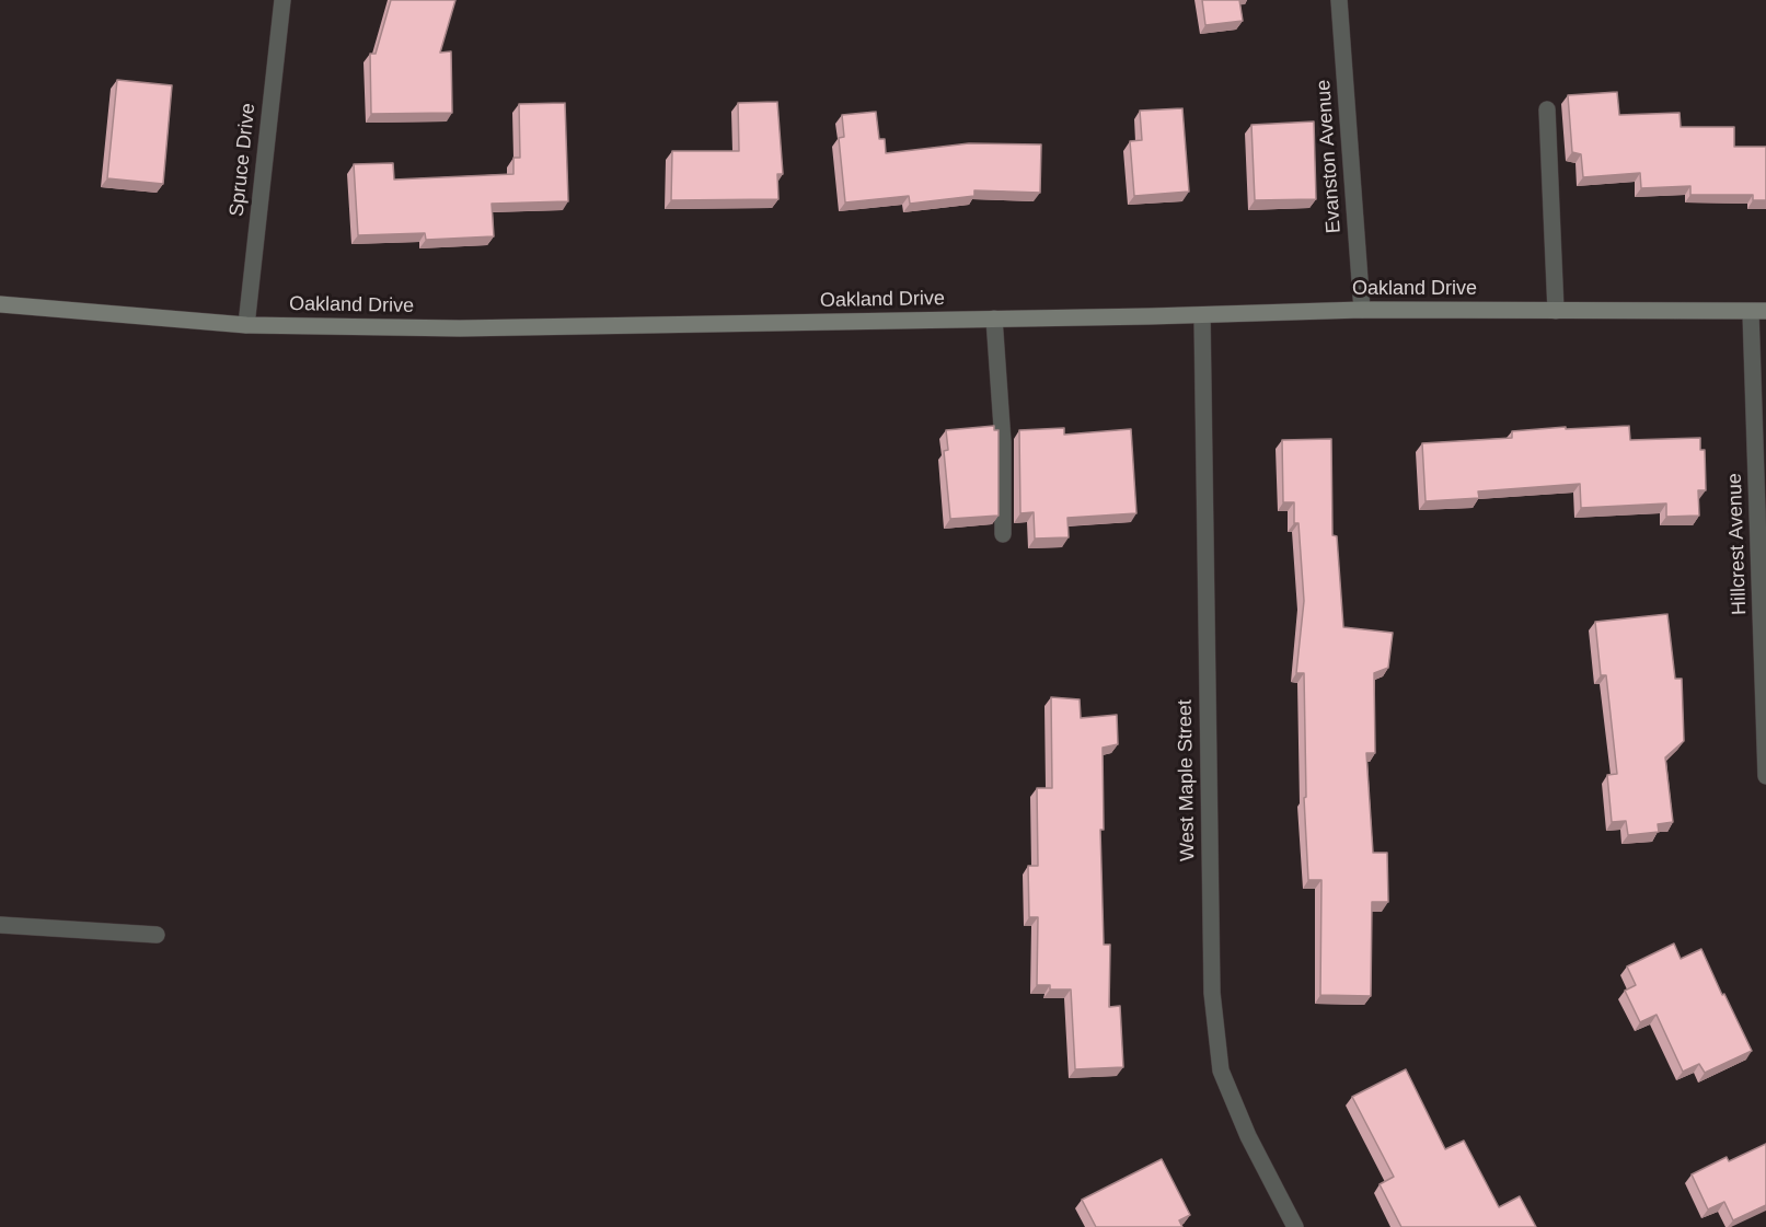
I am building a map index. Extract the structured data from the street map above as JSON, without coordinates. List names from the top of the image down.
{
  "streets": {
    "main road": ["Oakland Drive"],
    "street": [
      "Evanston Avenue",
      "Spruce Drive",
      "Hillcrest Avenue",
      "West Maple Street"
    ]
  },
  "crossings": [
    ["Evanston Avenue", "Oakland Drive"],
    ["Spruce Drive", "Oakland Drive"],
    ["Oakland Drive", "Hillcrest Avenue"],
    ["Oakland Drive", "West Maple Street"]
  ]
}
